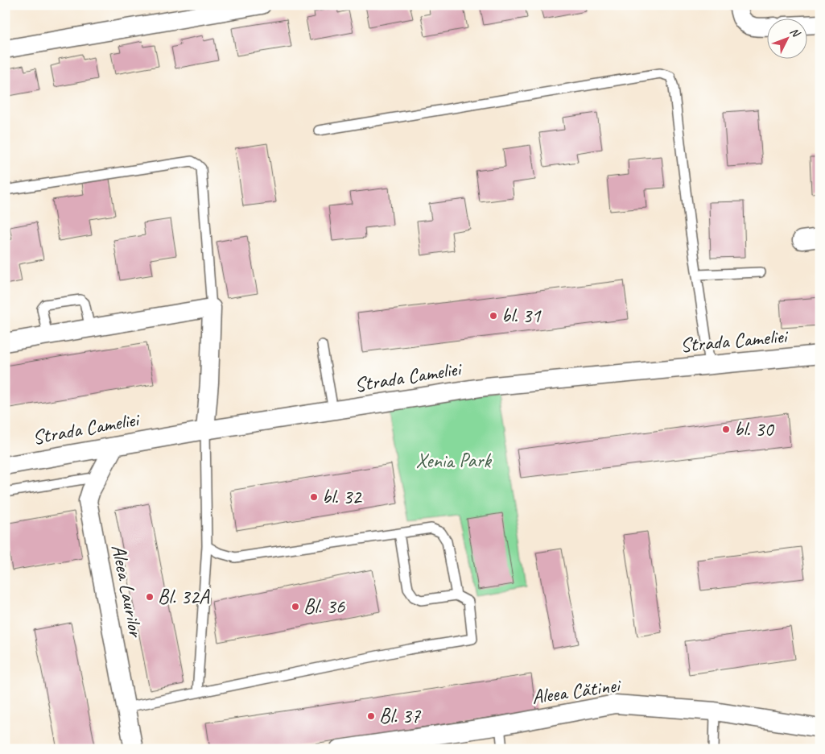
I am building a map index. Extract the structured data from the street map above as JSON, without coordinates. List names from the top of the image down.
{
  "streets": {
    "street": ["Strada Cameliei", "Aleea Laurilor", "Aleea Cătinei"]
  },
  "crossings": [
    ["Strada Cameliei", "Aleea Laurilor"]
  ],
  "parks": ["Xenia Park"],
  "places": [
    "bl. 31",
    "bl. 30",
    "bl. 32",
    "Bl. 32A",
    "Bl. 36",
    "Bl. 37"
  ],
  "north": "top right"
}
